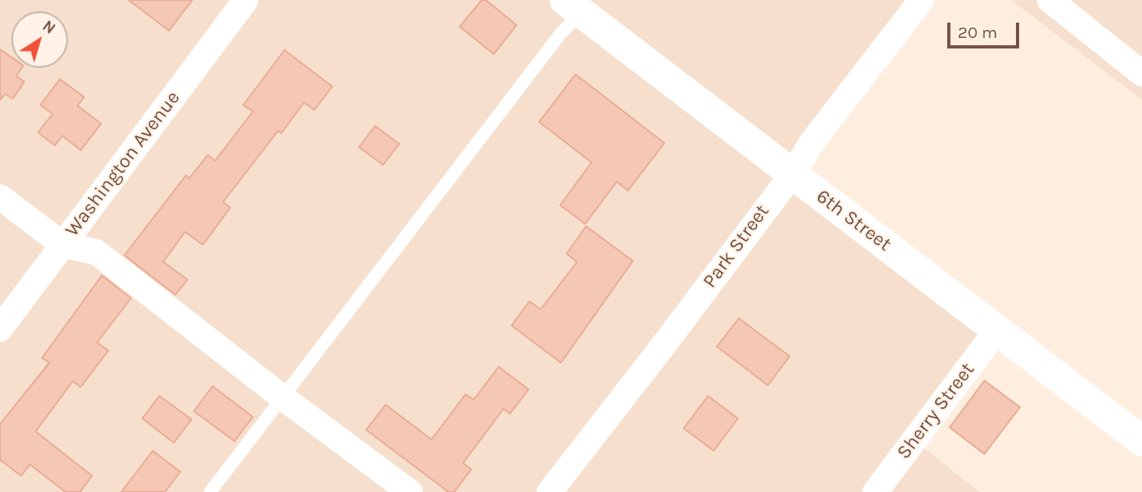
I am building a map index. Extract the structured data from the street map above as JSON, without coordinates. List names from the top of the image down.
{
  "streets": {
    "street": [
      "Washington Avenue",
      "6th Street",
      "Park Street",
      "Sherry Street"
    ]
  },
  "crossings": [
    ["6th Street", "Park Street"],
    ["6th Street", "Sherry Street"]
  ],
  "scale_bar": "20 m",
  "north": "top right"
}
